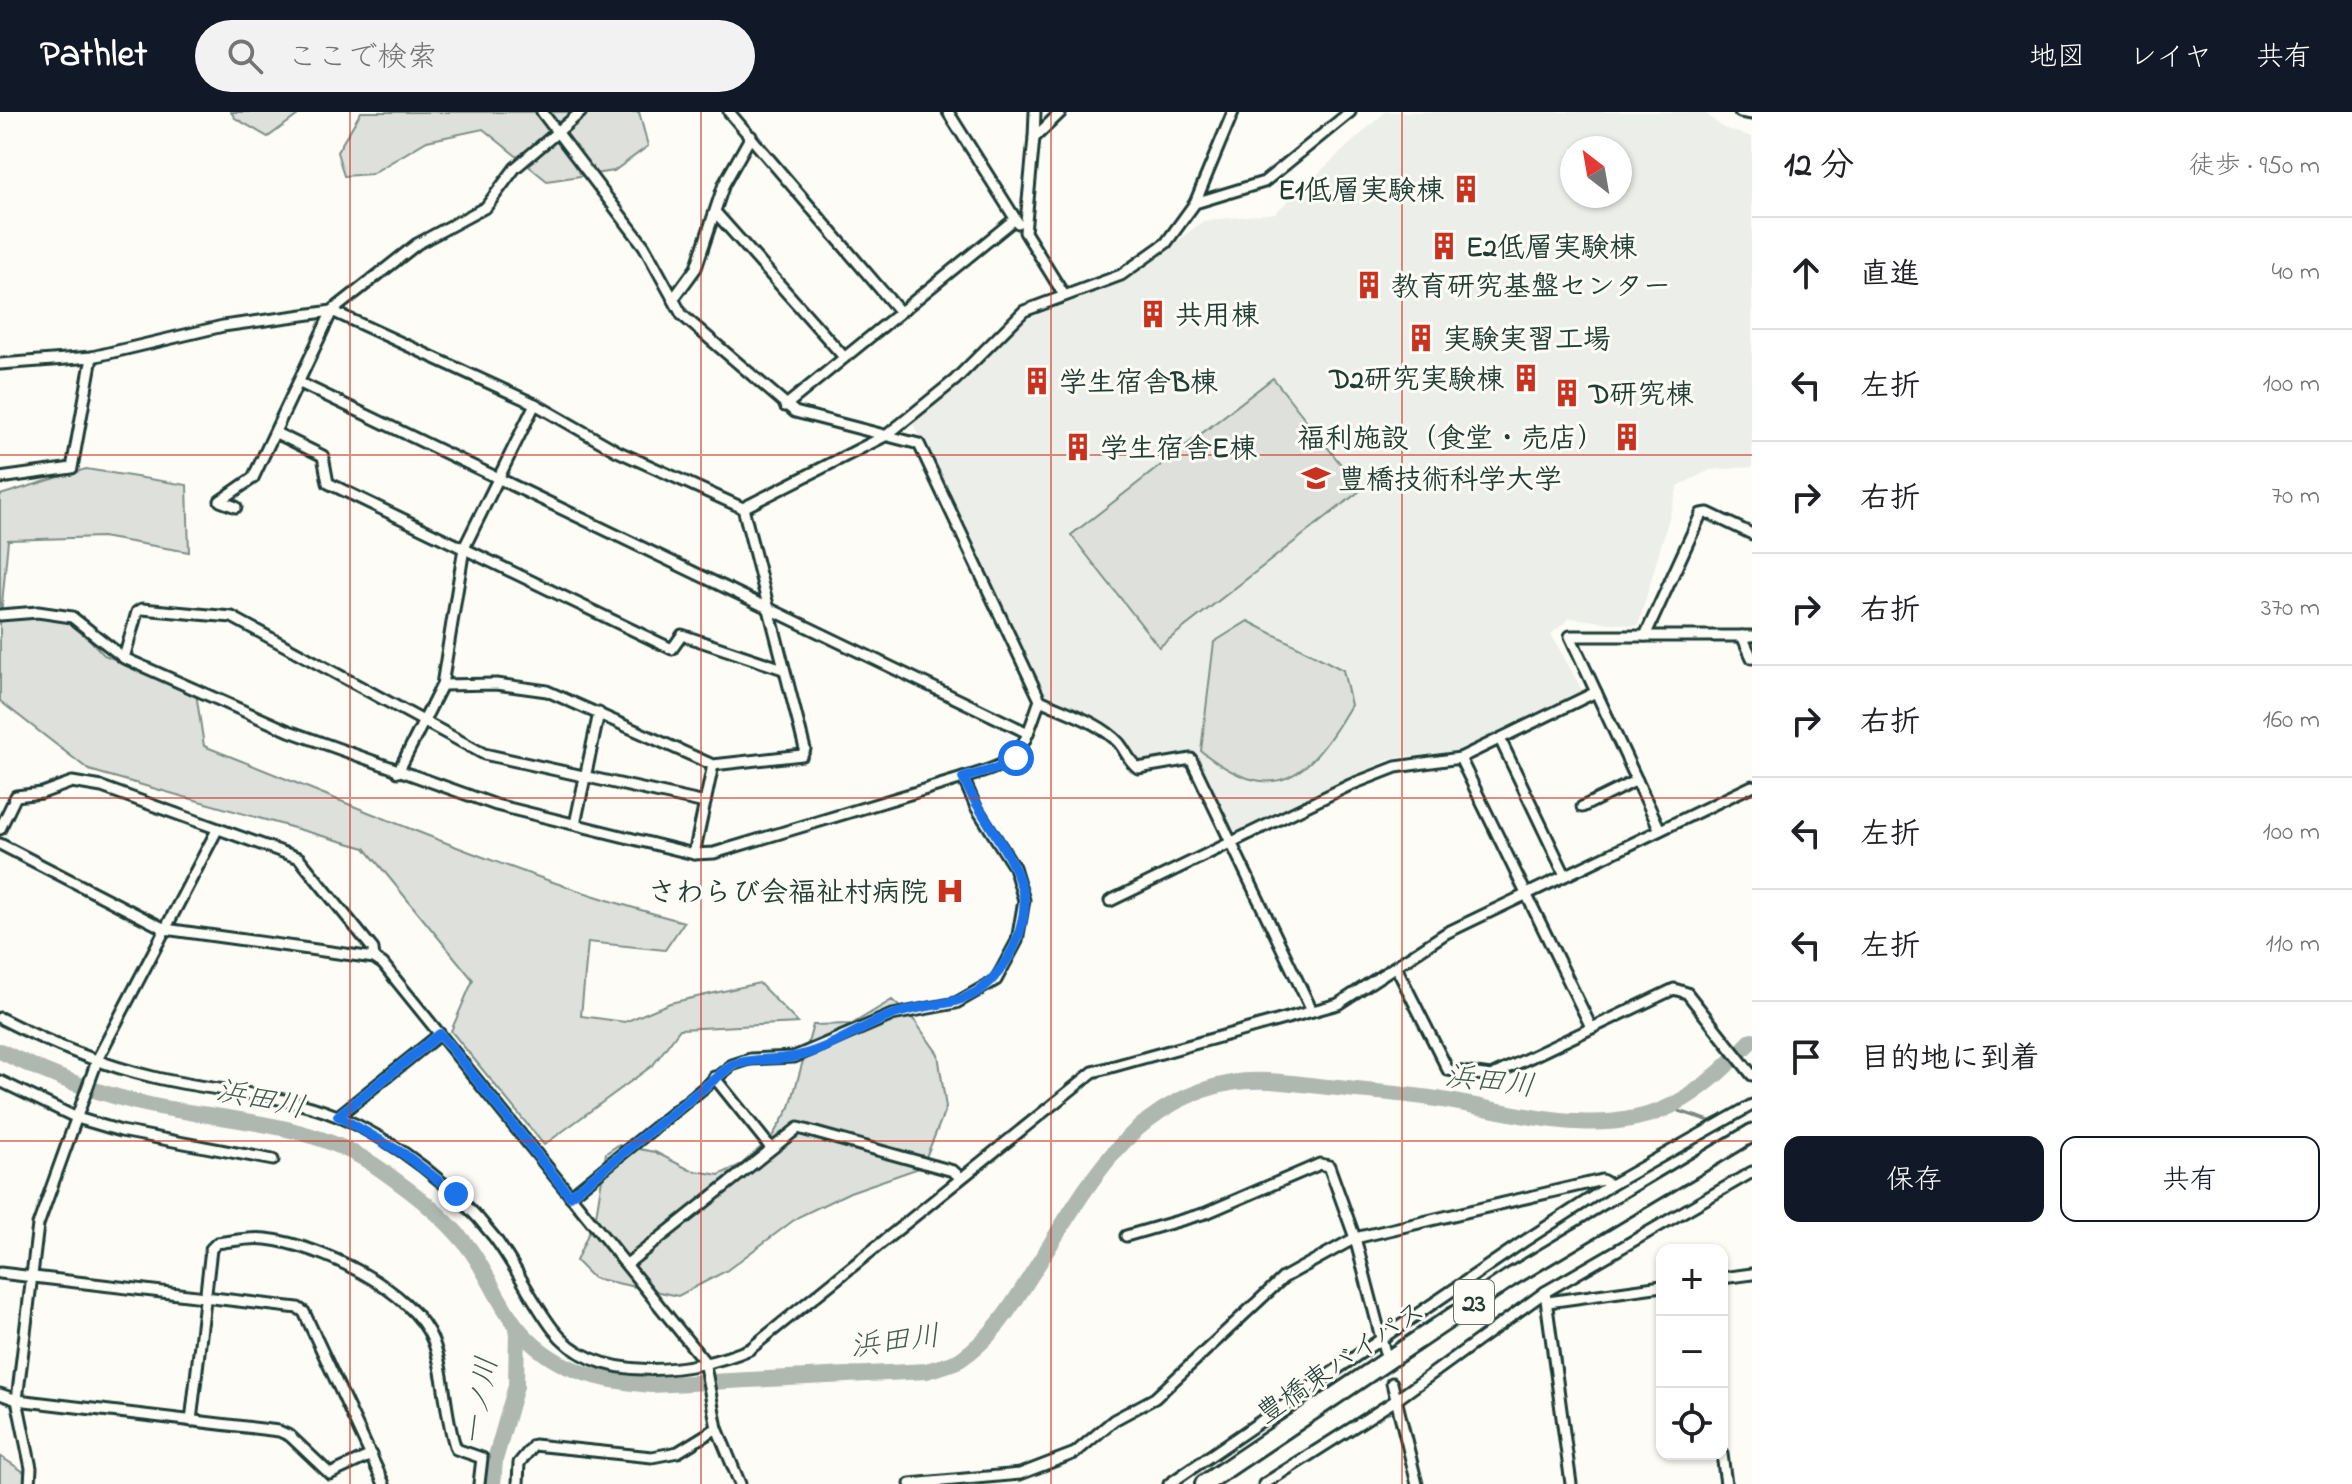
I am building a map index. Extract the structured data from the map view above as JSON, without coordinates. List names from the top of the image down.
{
  "streets": {
    "highway": ["23", "豊橋東バイパス"]
  },
  "water": ["浜田川", "一ノ川"],
  "places": {
    "building": [
      "E1低層実験棟",
      "E2低層実験棟",
      "教育研究基盤センター",
      "共用棟",
      "実験実習工場",
      "D2研究実験棟",
      "学生宿舎B棟",
      "D研究棟",
      "福利施設（食堂・売店）",
      "学生宿舎E棟"
    ],
    "school or university": ["豊橋技術科学大学"],
    "hospital": ["さわらび会福祉村病院"]
  },
  "north": "top left",
  "page": {
    "header": "Pathlet",
    "search": "ここで検索",
    "nav": ["地図", "レイヤ", "共有"],
    "heading": ["12 分", "徒歩 · 950 m"],
    "list": [
      ["直進", "40 m"],
      ["左折", "100 m"],
      ["右折", "70 m"],
      ["右折", "370 m"],
      ["右折", "160 m"],
      ["左折", "100 m"],
      ["左折", "110 m"],
      "目的地に到着"
    ],
    "buttons": ["保存", "共有"],
    "map_buttons": ["+", "−"]
  }
}
